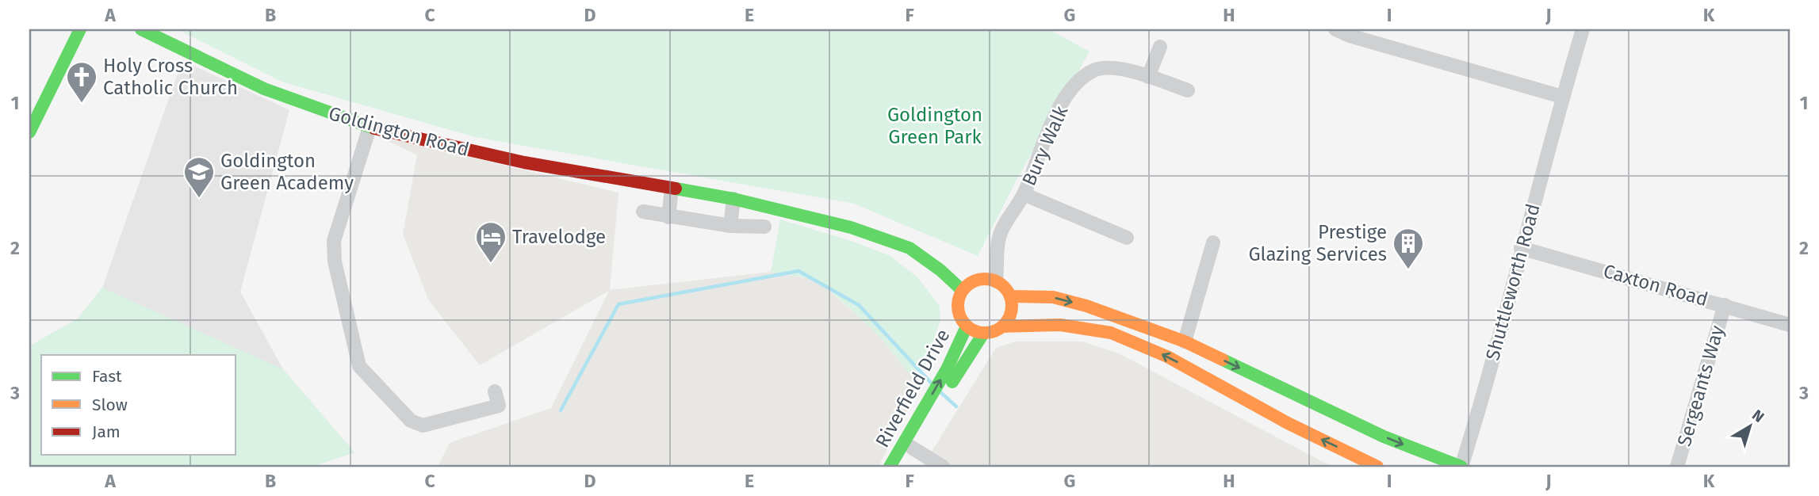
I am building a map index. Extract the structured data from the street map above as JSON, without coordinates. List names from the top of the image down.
{
  "streets": {
    "main road": ["Goldington Road", "Riverfield Drive"],
    "street": [
      "Bury Walk",
      "Shuttleworth Road",
      "Caxton Road",
      "Sergeants Way"
    ]
  },
  "crossings": [
    ["Goldington Road", "Bury Walk"],
    ["Goldington Road", "Riverfield Drive"],
    ["Bury Walk", "Riverfield Drive"],
    ["Shuttleworth Road", "Caxton Road"],
    ["Caxton Road", "Sergeants Way"]
  ],
  "parks": ["Goldington Green Park"],
  "places": {
    "church": ["Holy Cross Catholic Church"],
    "school or university": ["Goldington Green Academy"],
    "hotel": ["Travelodge"],
    "building": ["Prestige Glazing Services"]
  },
  "legend": ["Fast", "Slow", "Jam"],
  "north": "top right",
  "grid": {
    "columns": [
      "A",
      "B",
      "C",
      "D",
      "E",
      "F",
      "G",
      "H",
      "I",
      "J",
      "K"
    ],
    "rows": ["1", "2", "3"]
  }
}
